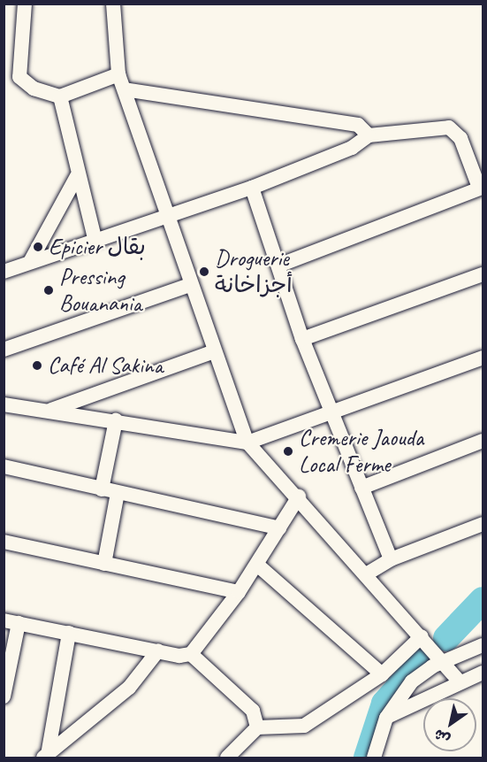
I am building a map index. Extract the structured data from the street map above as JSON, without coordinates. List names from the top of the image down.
{
  "places": [
    "Epicier بقال",
    "Droguerie أجزاخانة",
    "Pressing Bouanania",
    "Café Al Sakina",
    "Cremerie Jaouda Local Ferme"
  ],
  "north": "bottom left"
}
